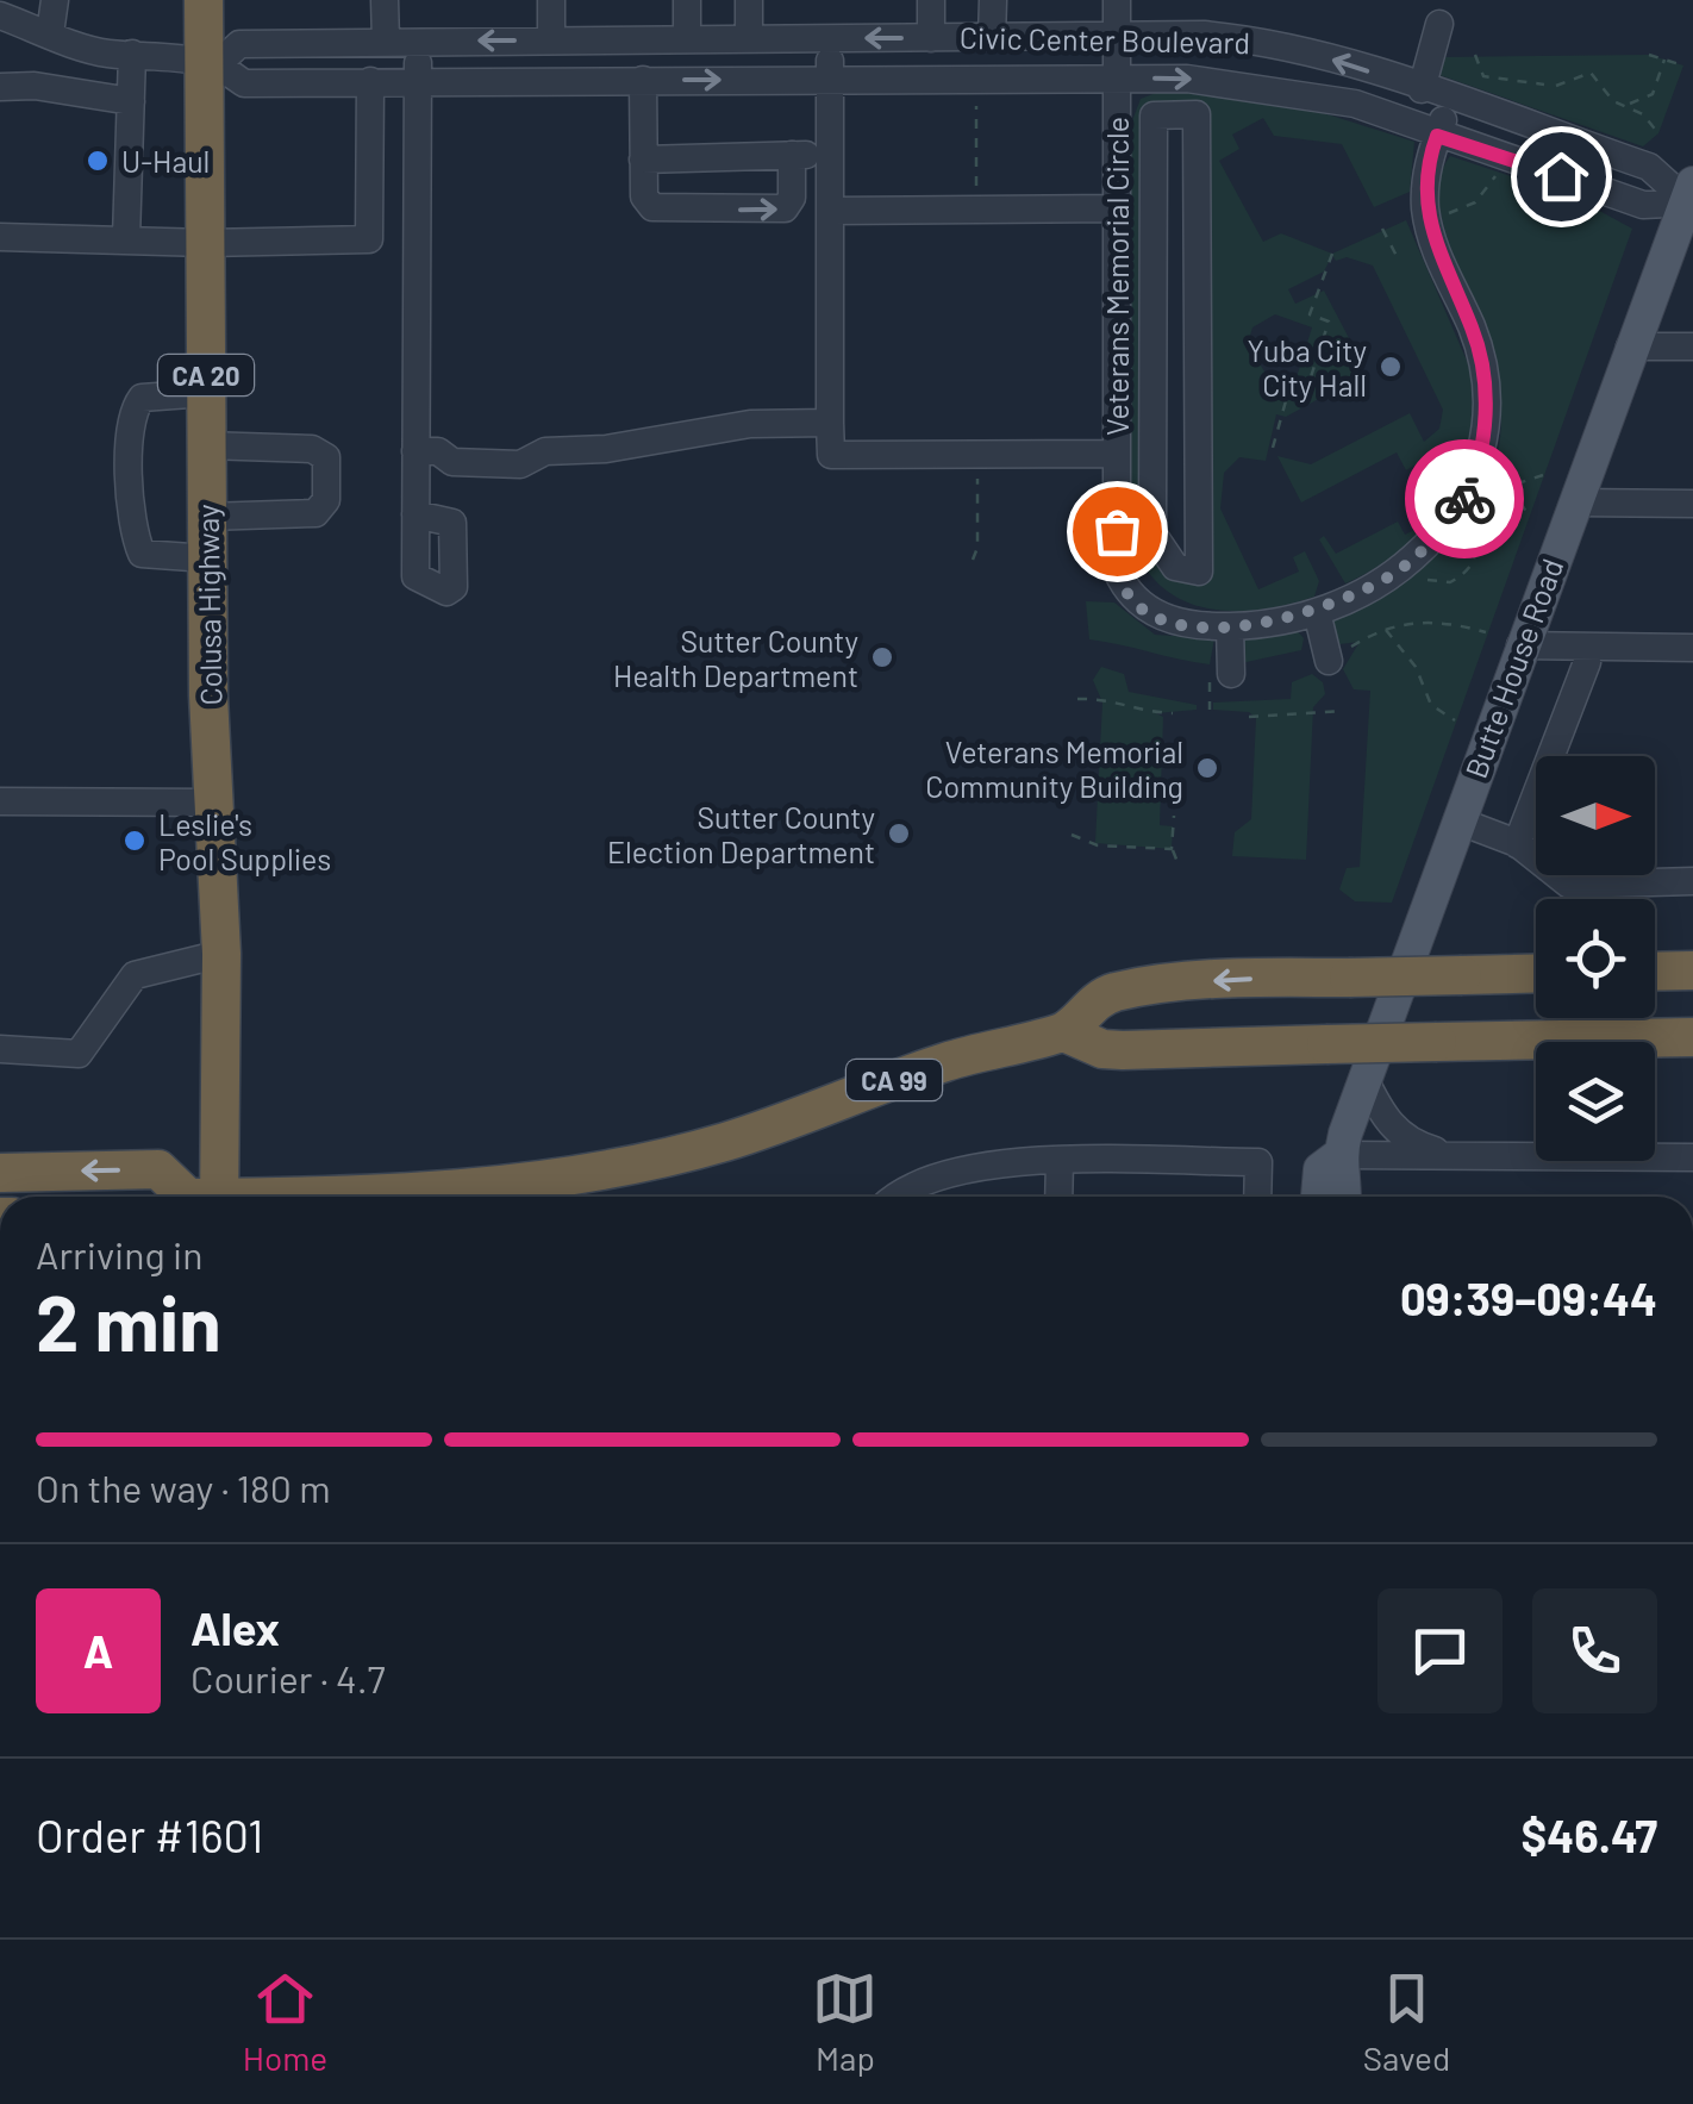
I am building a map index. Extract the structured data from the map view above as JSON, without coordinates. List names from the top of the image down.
{
  "streets": {
    "highway": ["CA 20", "Colusa Highway", "CA 99"],
    "main road": ["Butte House Road"],
    "street": ["Civic Center Boulevard", "Veterans Memorial Circle"]
  },
  "crossings": [
    ["Civic Center Boulevard", "Veterans Memorial Circle"],
    ["Civic Center Boulevard", "Colusa Highway"],
    ["Civic Center Boulevard", "Butte House Road"]
  ],
  "places": [
    "U-Haul",
    "Yuba City City Hall",
    "Sutter County Health Department",
    "Veterans Memorial Community Building",
    "Sutter County Election Department",
    "Leslie's Pool Supplies"
  ],
  "north": "right",
  "page": {
    "heading": ["2 min", "Arriving in", "09:39–09:44"],
    "panel": [
      "Alex",
      "Courier · 4.7",
      "Order #1601",
      "$46.47"
    ],
    "bar": "On the way · 180 m",
    "round": "A",
    "tabs": ["Home", "Map", "Saved"]
  }
}
